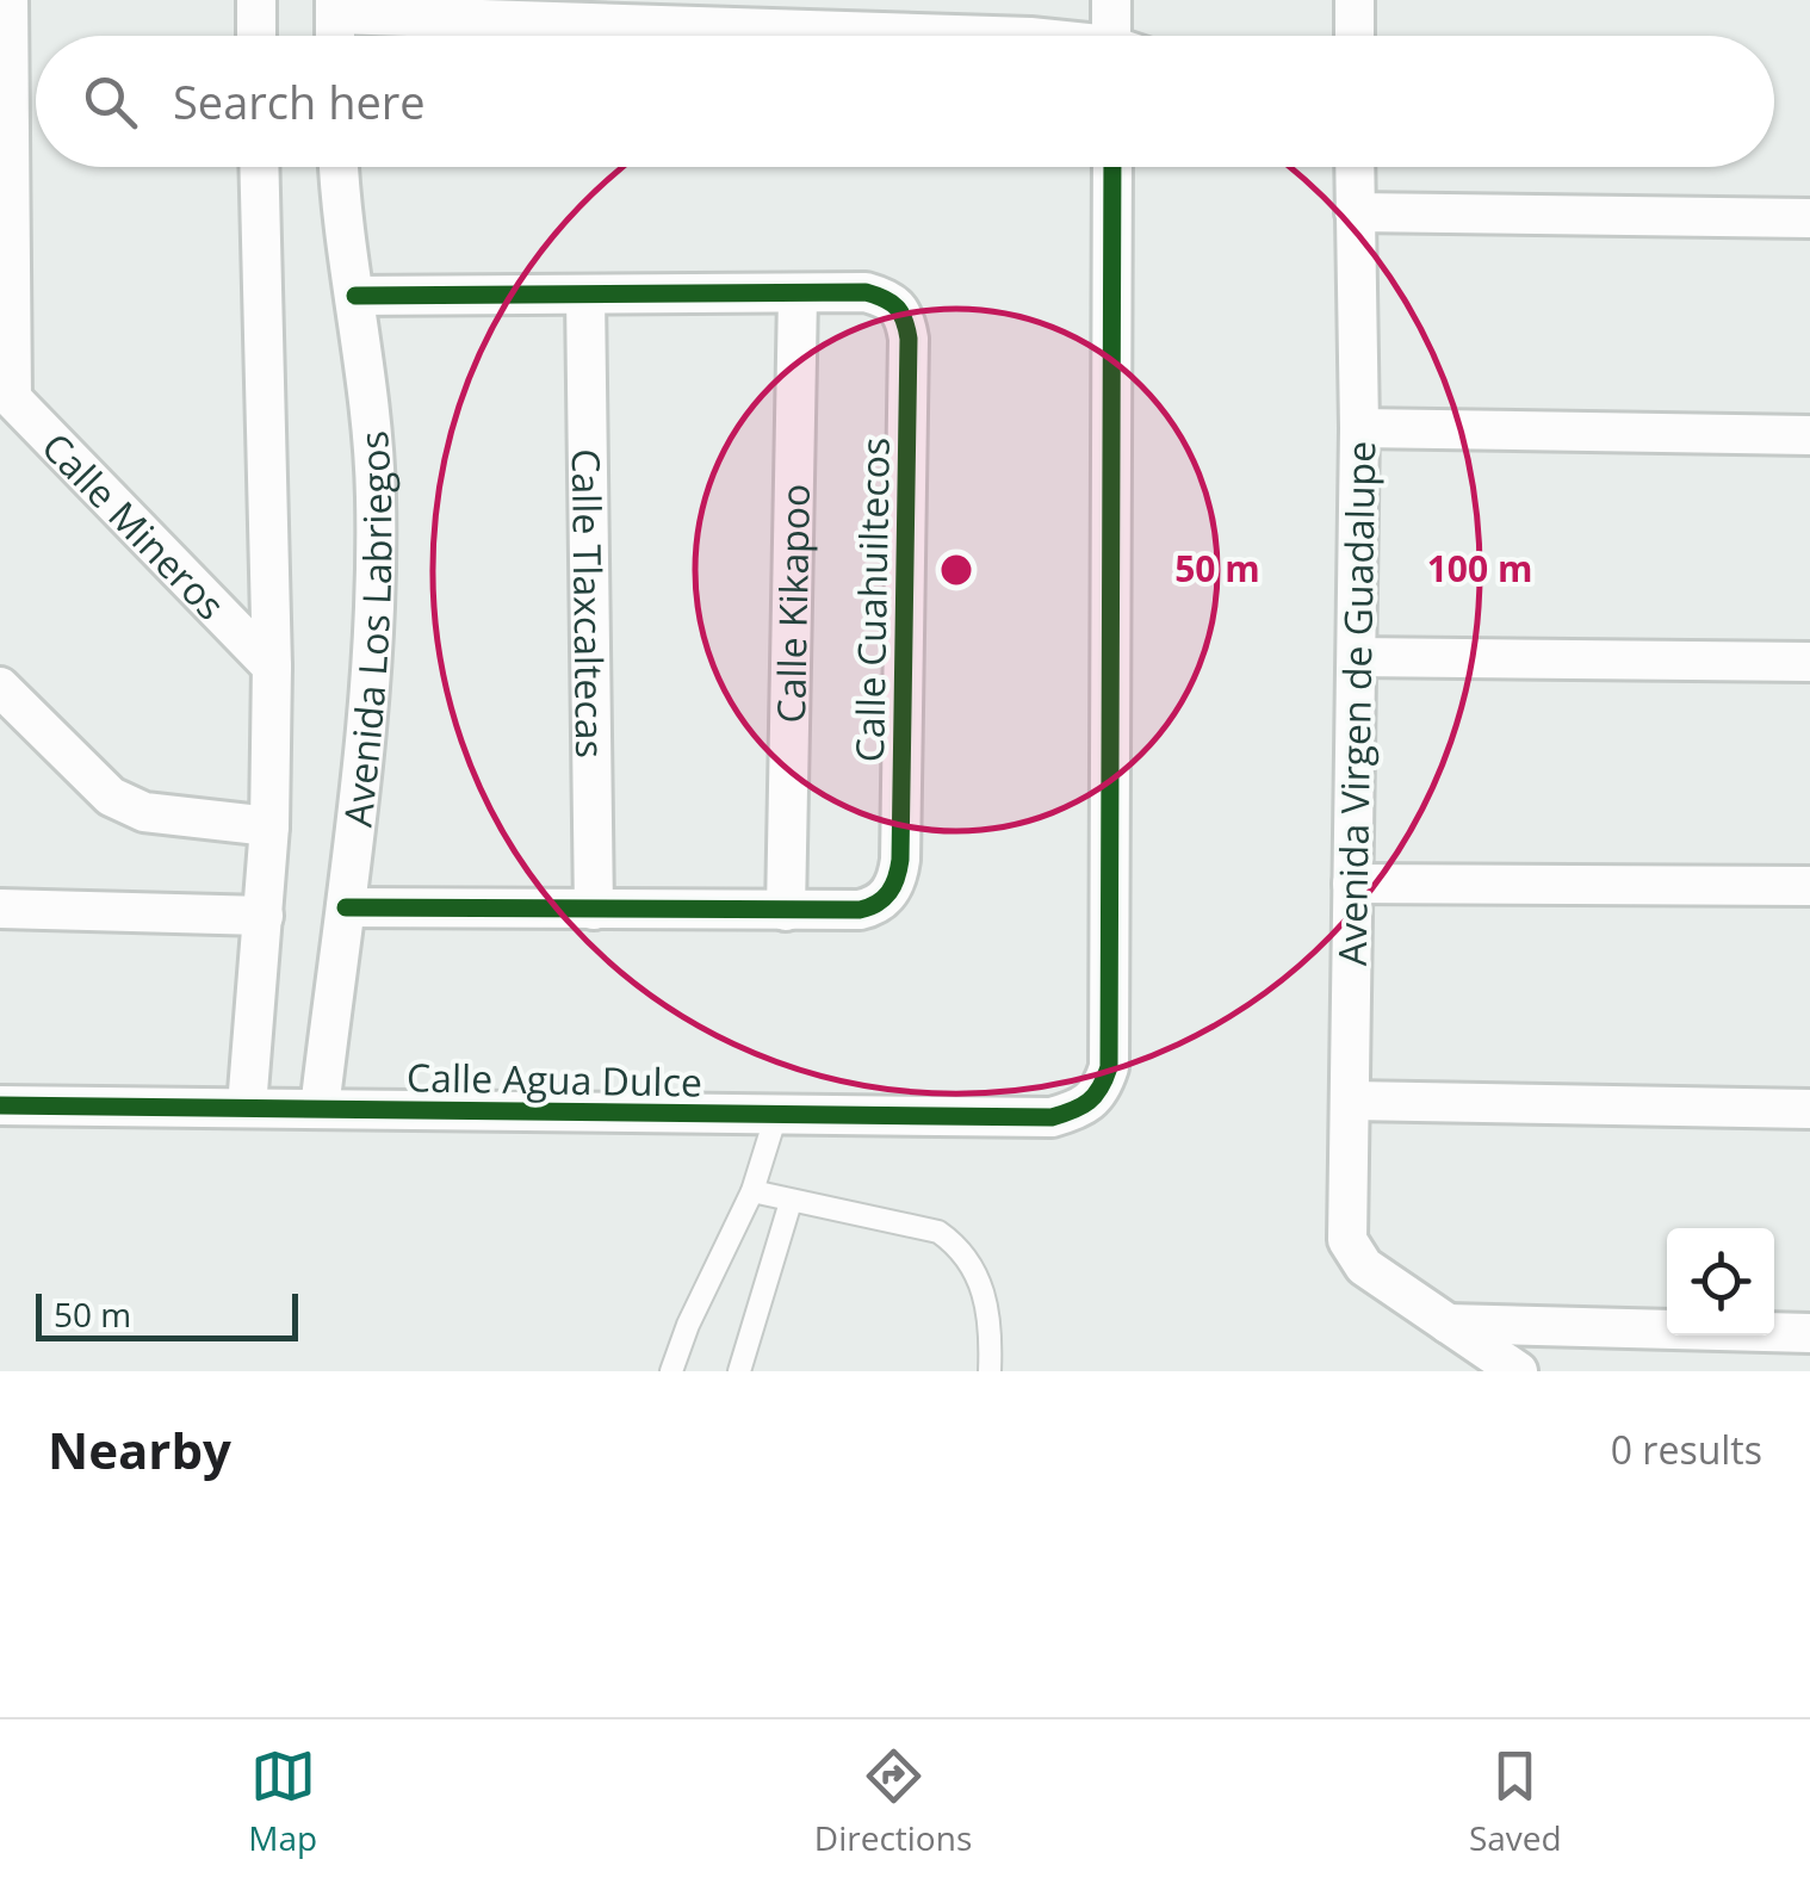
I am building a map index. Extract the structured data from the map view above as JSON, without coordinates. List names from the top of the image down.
{
  "streets": {
    "street": [
      "Calle Mineros",
      "Calle Cuahuiltecos",
      "Calle Tlaxcaltecas",
      "Calle Kikapoo",
      "Avenida Los Labriegos",
      "Avenida Virgen de Guadalupe",
      "Calle Agua Dulce"
    ]
  },
  "crossings": [
    ["Calle Cuahuiltecos", "Calle Tlaxcaltecas"],
    ["Calle Cuahuiltecos", "Calle Kikapoo"],
    ["Calle Cuahuiltecos", "Avenida Los Labriegos"],
    ["Avenida Los Labriegos", "Calle Agua Dulce"]
  ],
  "scale_bar": "50 m",
  "page": {
    "search": "Search here",
    "scale": "50 m",
    "heading": ["Nearby", "0 results"],
    "nav": ["Map", "Directions", "Saved"]
  },
  "rings": ["50 m", "100 m"]
}
